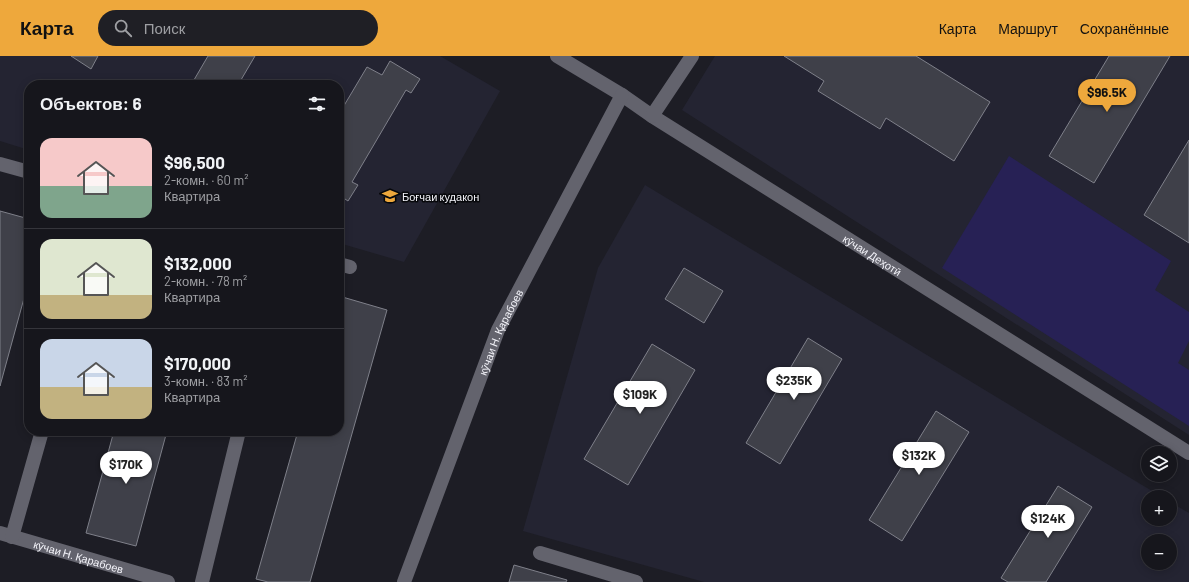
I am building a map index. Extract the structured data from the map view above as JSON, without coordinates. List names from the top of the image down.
{
  "streets": {
    "lane": ["кӯчаи Деҳотӣ", "кӯчаи Н. Қарабоев"]
  },
  "crossings": [
    ["кӯчаи Деҳотӣ", "кӯчаи Н. Қарабоев"]
  ],
  "places": {
    "school or university": ["Боғчаи кудакон"]
  },
  "page": {
    "header": "Карта",
    "search": "Поиск",
    "nav": ["Карта", "Маршрут", "Сохранённые"],
    "price": [
      "$96.5K",
      "$235K",
      "$109K",
      "$132K",
      "$170K",
      "$124K"
    ],
    "heading": "Объектов: 6",
    "list": [
      {
        "name": "$96,500",
        "note": "2-комн. · 60 m² · Квартира"
      },
      {
        "name": "$132,000",
        "note": "2-комн. · 78 m² · Квартира"
      },
      {
        "name": "$170,000",
        "note": "3-комн. · 83 m² · Квартира"
      }
    ],
    "map_buttons": ["+", "−"]
  }
}
